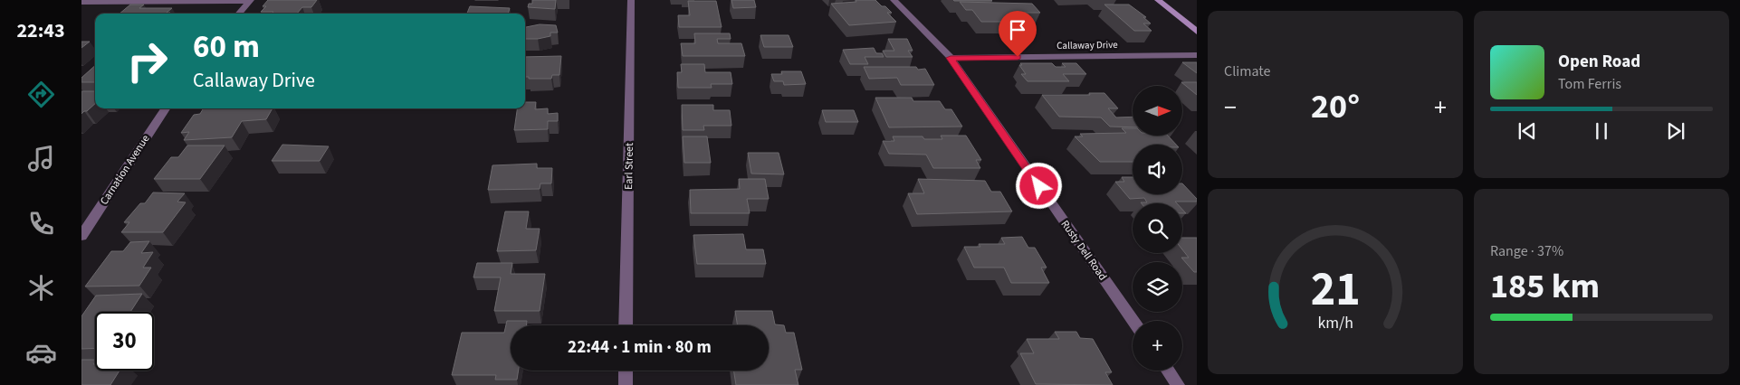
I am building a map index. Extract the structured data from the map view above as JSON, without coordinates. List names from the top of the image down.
{
  "streets": {
    "street": [
      "Callaway Drive",
      "Earl Street",
      "Carnation Avenue",
      "Rusty Dell Road"
    ]
  },
  "crossings": [
    ["Callaway Drive", "Rusty Dell Road"]
  ],
  "north": "right",
  "page": {
    "tabs": "22:43",
    "tile": [
      "Climate",
      ["Range · 37%", "185 km"]
    ],
    "turn": ["60 m", "Callaway Drive"],
    "song": ["Open Road", "Tom Ferris"],
    "map_buttons": "+",
    "heat": ["−", "20°", "+"],
    "limit": "30",
    "trip": "22:44 · 1 min · 80 m",
    "gauge": ["21", "km/h"]
  }
}
